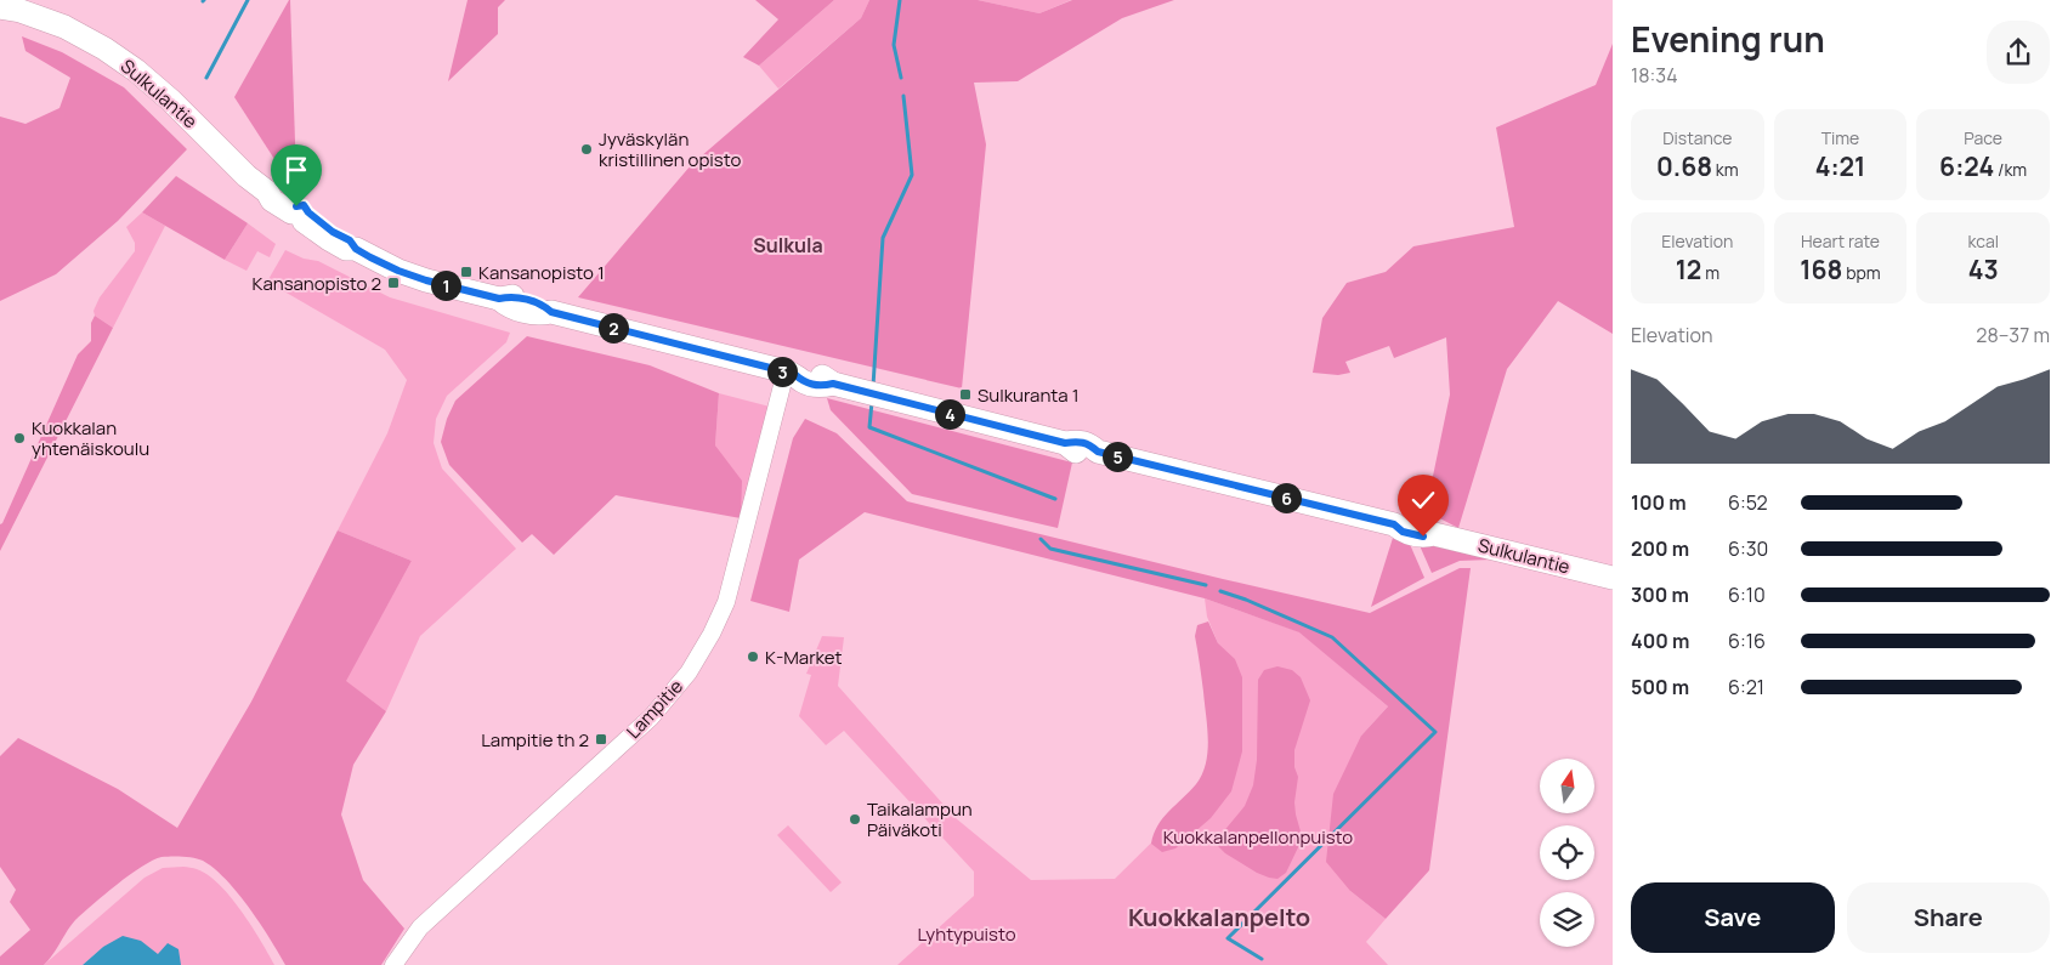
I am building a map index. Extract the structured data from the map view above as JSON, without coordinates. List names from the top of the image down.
{
  "streets": {
    "main road": ["Sulkulantie"],
    "street": ["Lampitie"]
  },
  "crossings": [
    ["Sulkulantie", "Lampitie"]
  ],
  "districts": ["Sulkula", "Kuokkalanpelto"],
  "parks": ["Kuokkalanpellonpuisto", "Lyhtypuisto"],
  "places": {
    "other": [
      "Jyväskylän kristillinen opisto",
      "Kuokkalan yhtenäiskoulu",
      "K-Market",
      "Taikalampun Päiväkoti"
    ],
    "transit": [
      "Kansanopisto 1",
      "Kansanopisto 2",
      "Sulkuranta 1",
      "Lampitie th 2"
    ]
  },
  "north": "top",
  "page": {
    "heading": ["Evening run", "18:34"],
    "stats": [
      ["Distance", "0.68 km"],
      ["Time", "4:21"],
      ["Pace", "6:24 /km"],
      ["Elevation", "12 m"],
      ["Heart rate", "168 bpm"],
      ["kcal", "43"]
    ],
    "pins": [
      "1",
      "2",
      "3",
      "4",
      "5",
      "6"
    ],
    "chart": ["Elevation", "28–37 m"],
    "list": [
      {
        "name": "100 m",
        "note": "6:52"
      },
      {
        "name": "200 m",
        "note": "6:30"
      },
      {
        "name": "300 m",
        "note": "6:10"
      },
      {
        "name": "400 m",
        "note": "6:16"
      },
      {
        "name": "500 m",
        "note": "6:21"
      }
    ],
    "buttons": ["Save", "Share"]
  }
}
